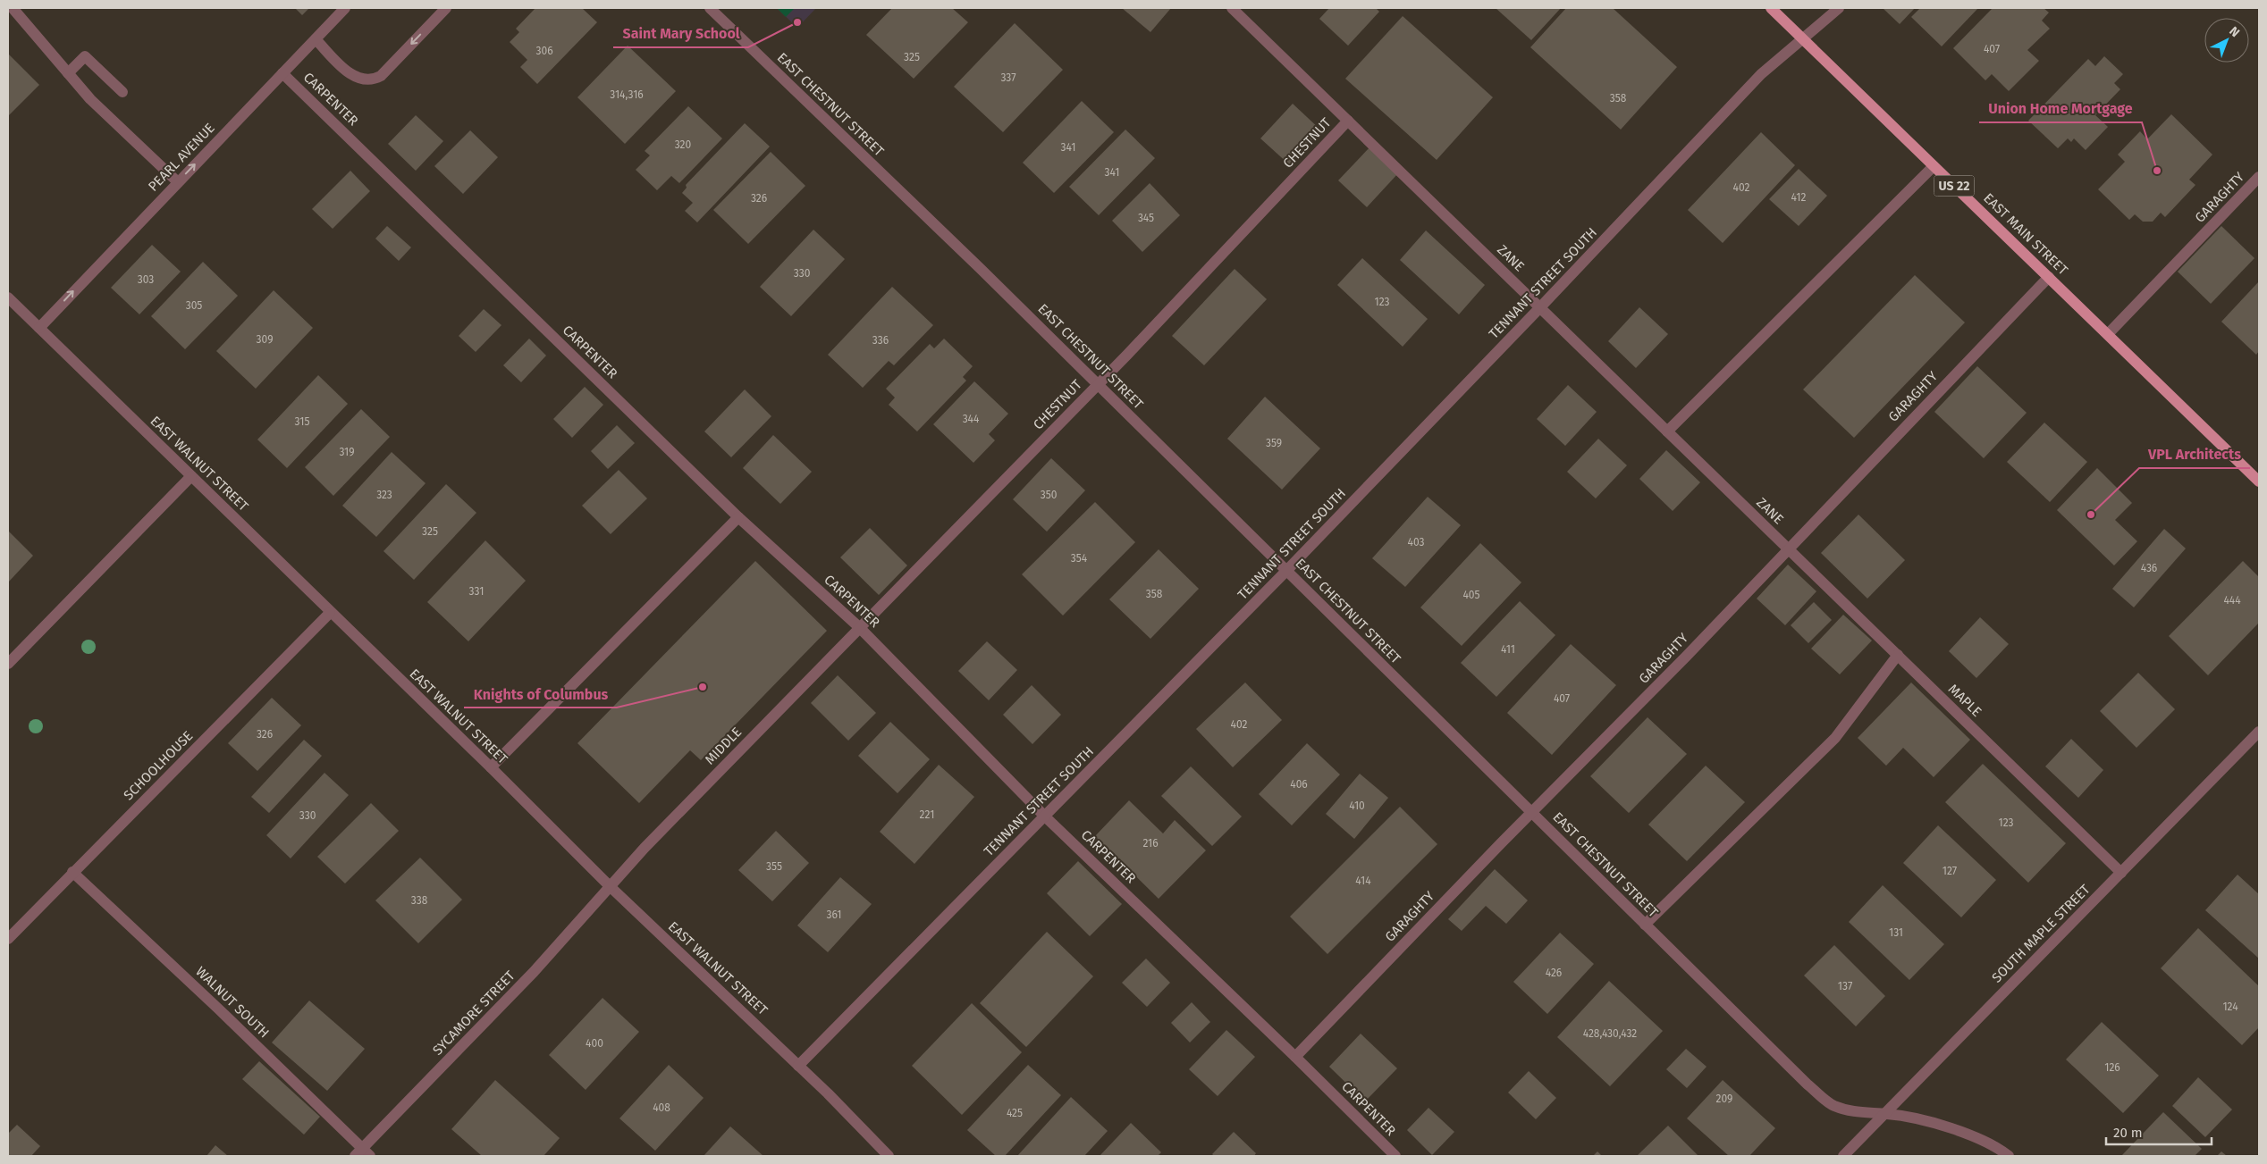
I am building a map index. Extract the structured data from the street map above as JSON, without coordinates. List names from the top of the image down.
{
  "streets": {
    "main road": ["US 22", "EAST MAIN STREET"],
    "street": [
      "CARPENTER",
      "EAST CHESTNUT STREET",
      "CHESTNUT",
      "PEARL AVENUE",
      "GARAGHTY",
      "ZANE",
      "TENNANT STREET SOUTH",
      "EAST WALNUT STREET",
      "MAPLE",
      "MIDDLE",
      "SCHOOLHOUSE",
      "SOUTH MAPLE STREET",
      "WALNUT SOUTH",
      "SYCAMORE STREET"
    ]
  },
  "crossings": [
    ["CARPENTER", "CHESTNUT"],
    ["CARPENTER", "PEARL AVENUE"],
    ["CARPENTER", "GARAGHTY"],
    ["CARPENTER", "TENNANT STREET SOUTH"],
    ["CARPENTER", "MIDDLE"],
    ["EAST CHESTNUT STREET", "CHESTNUT"],
    ["EAST CHESTNUT STREET", "GARAGHTY"],
    ["EAST CHESTNUT STREET", "TENNANT STREET SOUTH"],
    ["EAST CHESTNUT STREET", "SOUTH MAPLE STREET"],
    ["CHESTNUT", "ZANE"],
    ["CHESTNUT", "MIDDLE"],
    ["PEARL AVENUE", "EAST WALNUT STREET"],
    ["GARAGHTY", "EAST MAIN STREET"],
    ["GARAGHTY", "ZANE"],
    ["GARAGHTY", "MAPLE"],
    ["EAST MAIN STREET", "TENNANT STREET SOUTH"],
    ["ZANE", "TENNANT STREET SOUTH"],
    ["ZANE", "MAPLE"],
    ["TENNANT STREET SOUTH", "EAST WALNUT STREET"],
    ["EAST WALNUT STREET", "MIDDLE"],
    ["EAST WALNUT STREET", "SCHOOLHOUSE"],
    ["EAST WALNUT STREET", "SYCAMORE STREET"],
    ["MAPLE", "SOUTH MAPLE STREET"],
    ["MIDDLE", "SYCAMORE STREET"],
    ["SCHOOLHOUSE", "WALNUT SOUTH"],
    ["WALNUT SOUTH", "SYCAMORE STREET"]
  ],
  "one_way": ["PEARL AVENUE"],
  "places": [
    "Saint Mary School",
    "Union Home Mortgage",
    "VPL Architects",
    "Knights of Columbus"
  ],
  "house_numbers": [
    "407",
    "306",
    "325",
    "337",
    "314,316",
    "358",
    "320",
    "341",
    "341",
    "402",
    "412",
    "326",
    "345",
    "330",
    "303",
    "123",
    "305",
    "309",
    "336",
    "344",
    "315",
    "359",
    "319",
    "323",
    "350",
    "325",
    "403",
    "354",
    "436",
    "331",
    "358",
    "405",
    "444",
    "411",
    "407",
    "402",
    "326",
    "406",
    "410",
    "221",
    "330",
    "123",
    "216",
    "355",
    "127",
    "414",
    "338",
    "361",
    "131",
    "426",
    "137",
    "124",
    "428,430,432",
    "400",
    "126",
    "209",
    "408",
    "425"
  ],
  "scale_bar": "20 m",
  "north": "top right"
}
